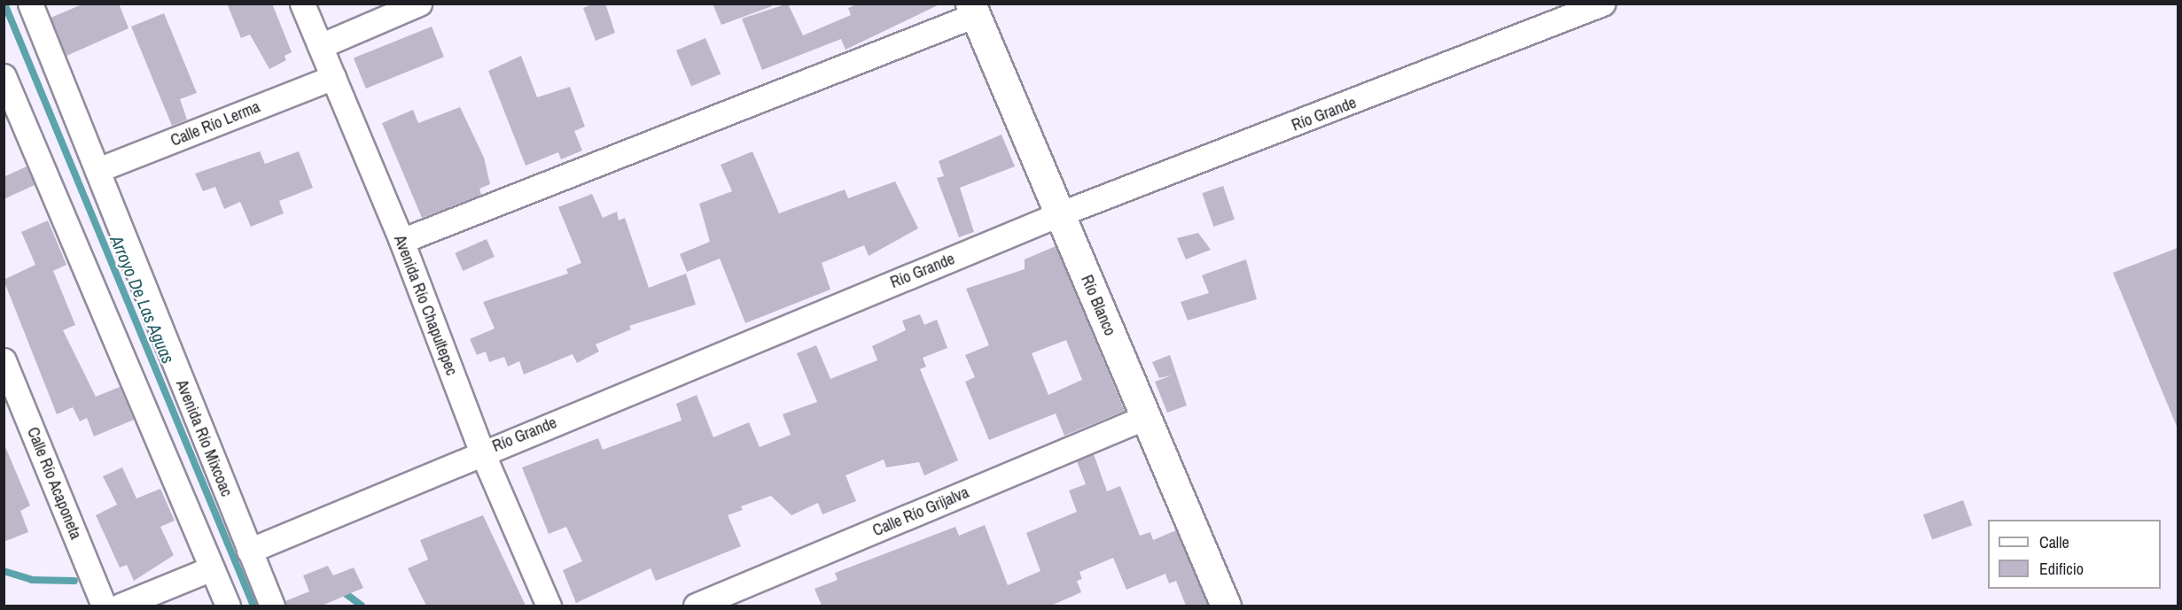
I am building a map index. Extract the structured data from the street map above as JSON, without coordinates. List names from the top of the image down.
{
  "streets": {
    "street": [
      "Río Grande",
      "Calle Río Lerma",
      "Avenida Río Chapultepec",
      "Río Blanco",
      "Avenida Río Mixcoac",
      "Calle Río Acaponeta",
      "Calle Río Grijalva"
    ]
  },
  "crossings": [
    ["Río Grande", "Avenida Río Chapultepec"],
    ["Río Grande", "Río Blanco"],
    ["Río Grande", "Avenida Río Mixcoac"],
    ["Calle Río Lerma", "Avenida Río Chapultepec"],
    ["Calle Río Lerma", "Avenida Río Mixcoac"],
    ["Río Blanco", "Calle Río Grijalva"]
  ],
  "water": ["Arroyo De Las Aguas"],
  "legend": ["Calle", "Edificio"]
}
